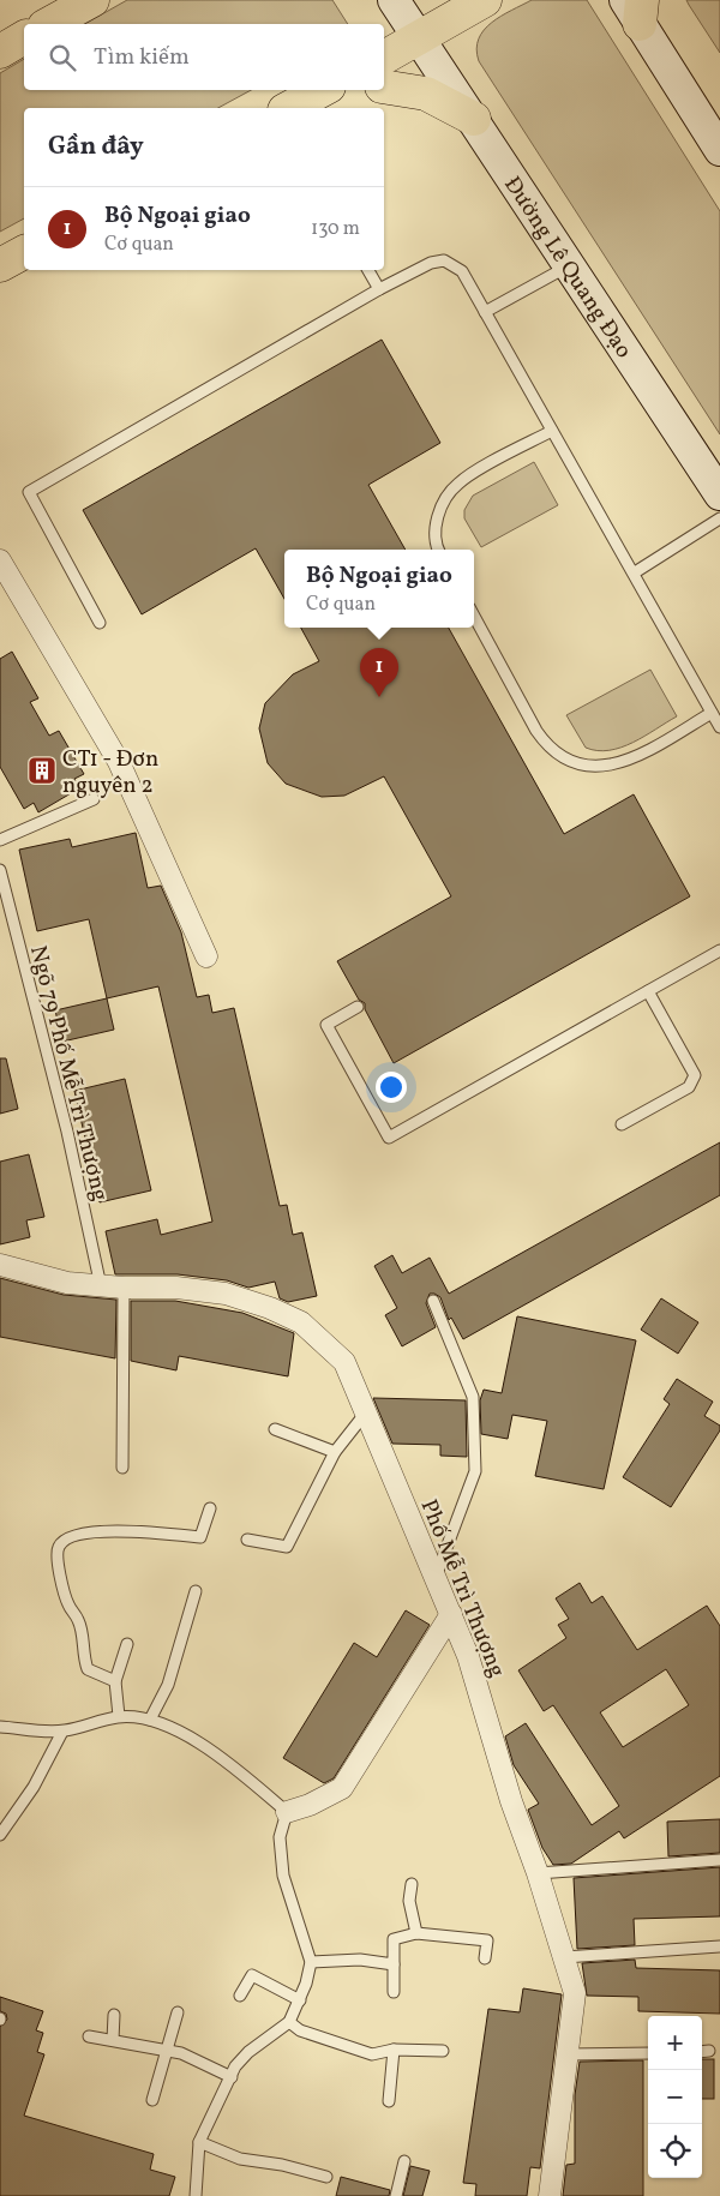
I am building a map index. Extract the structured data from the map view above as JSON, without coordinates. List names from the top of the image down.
{
  "streets": {
    "main road": ["Đường Lê Quang Đạo"],
    "street": ["Phố Mễ Trì Thượng"],
    "lane": ["Ngõ 79 Phố Mễ Trì Thượng"]
  },
  "crossings": [
    ["Ngõ 79 Phố Mễ Trì Thượng", "Phố Mễ Trì Thượng"]
  ],
  "places": {
    "building": ["CT1 - Đơn nguyên 2"]
  },
  "page": {
    "search": "Tìm kiếm",
    "heading": "Gần đây",
    "list": [
      {
        "mark": "1",
        "name": "Bộ Ngoại giao",
        "note": "Cơ quan",
        "value": "130 m"
      }
    ],
    "popup": ["Bộ Ngoại giao", "Cơ quan"],
    "pins": "1",
    "map_buttons": ["+", "−"]
  }
}
